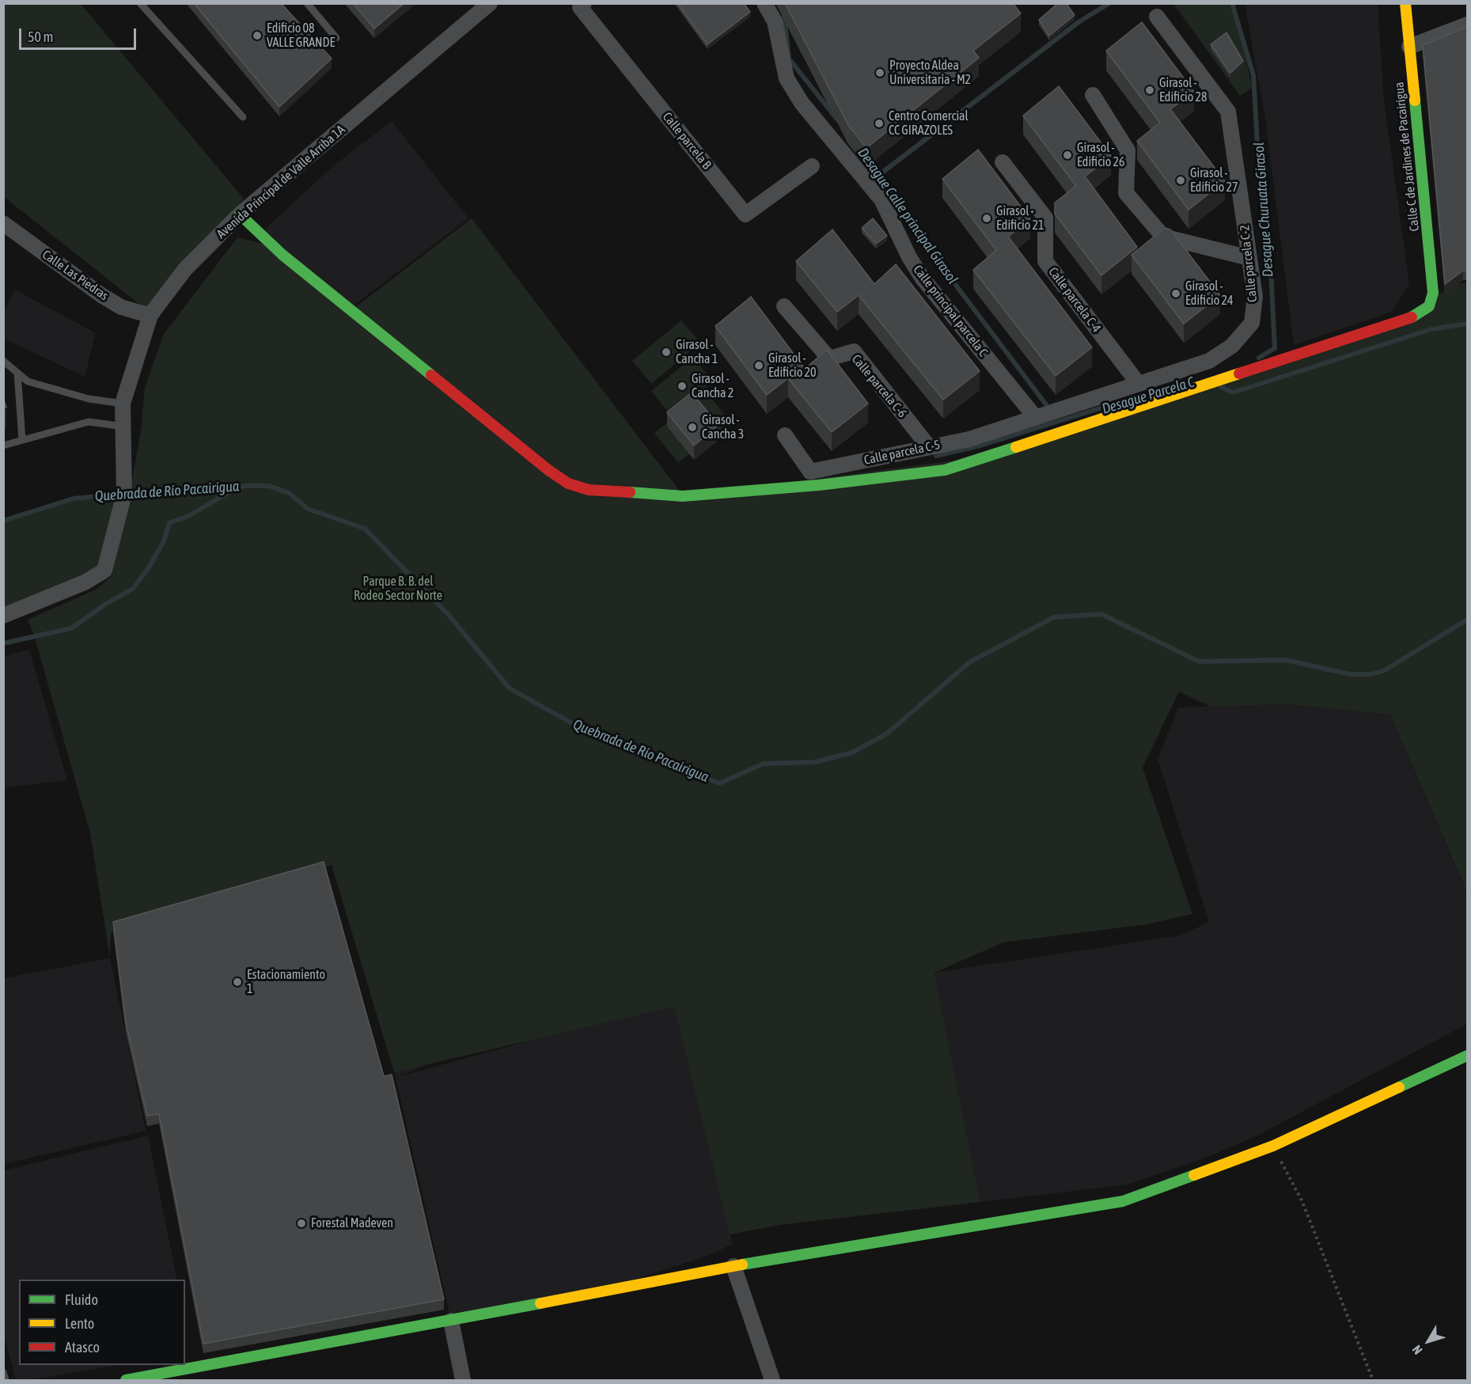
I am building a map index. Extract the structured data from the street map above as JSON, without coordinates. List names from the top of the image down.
{
  "streets": {
    "street": [
      "Calle parcela B",
      "Calle C de Jardines de Pacairigua",
      "Avenida Principal de Valle Arriba 1A",
      "Calle parcela C-2",
      "Calle Las Piedras",
      "Calle parcela C-4",
      "Calle principal parcela C",
      "Calle parcela C-6",
      "Calle parcela C-5"
    ]
  },
  "crossings": [
    ["Calle C de Jardines de Pacairigua", "Avenida Principal de Valle Arriba 1A"],
    ["Avenida Principal de Valle Arriba 1A", "Calle Las Piedras"],
    ["Calle parcela C-2", "Calle parcela C-4"],
    ["Calle parcela C-2", "Calle principal parcela C"],
    ["Calle parcela C-2", "Calle parcela C-5"],
    ["Calle principal parcela C", "Calle parcela C-5"],
    ["Calle parcela C-6", "Calle parcela C-5"]
  ],
  "water": [
    "Desague Churuata Girasol",
    "Desague Calle principal Girasol",
    "Desague Parcela C",
    "Quebrada de Río Pacairigua"
  ],
  "parks": ["Parque B. B. del Rodeo Sector Norte"],
  "places": [
    "Edificio 08 VALLE GRANDE",
    "Proyecto Aldea Universitaria - M2",
    "Girasol - Edificio 28",
    "Centro Comercial CC GIRAZOLES",
    "Girasol - Edificio 26",
    "Girasol - Edificio 27",
    "Girasol - Edificio 21",
    "Girasol - Edificio 24",
    "Girasol - Cancha 1",
    "Girasol - Edificio 20",
    "Girasol - Cancha 2",
    "Girasol - Cancha 3",
    "Estacionamiento 1",
    "Forestal Madeven"
  ],
  "legend": ["Fluido", "Lento", "Atasco"],
  "scale_bar": "50 m",
  "north": "bottom left"
}
